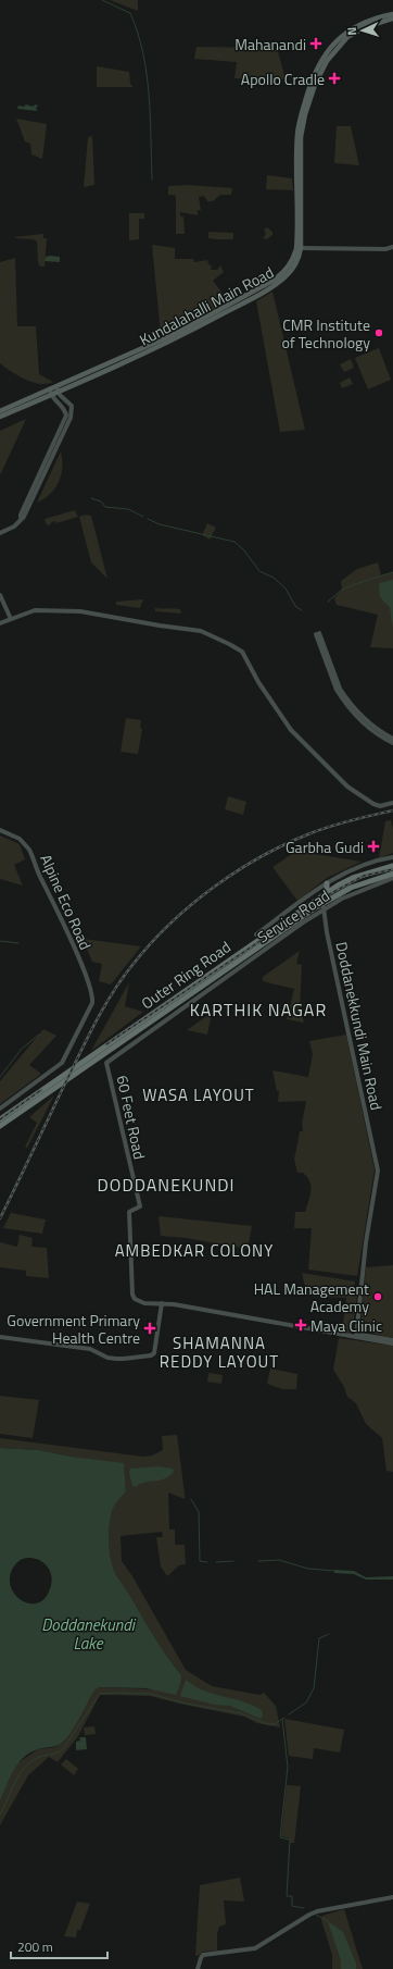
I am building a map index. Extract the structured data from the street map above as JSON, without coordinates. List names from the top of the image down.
{
  "streets": {
    "highway": ["Outer Ring Road"],
    "main road": ["Kundalahalli Main Road"],
    "street": [
      "Alpine Eco Road",
      "Service Road",
      "Doddanekkundi Main Road",
      "60 Feet Road"
    ]
  },
  "crossings": [
    ["Service Road", "Outer Ring Road"],
    ["Service Road", "Doddanekkundi Main Road"],
    ["Service Road", "60 Feet Road"],
    ["Outer Ring Road", "Doddanekkundi Main Road"]
  ],
  "districts": [
    "KARTHIK NAGAR",
    "WASA LAYOUT",
    "DODDANEKUNDI",
    "AMBEDKAR COLONY",
    "SHAMANNA REDDY LAYOUT"
  ],
  "water": ["Doddanekundi Lake"],
  "places": {
    "health": [
      "Mahanandi",
      "Apollo Cradle",
      "Garbha Gudi",
      "Maya Clinic",
      "Government Primary Health Centre"
    ],
    "other": ["CMR Institute of Technology", "HAL Management Academy"]
  },
  "scale_bar": "200 m",
  "north": "left"
}
